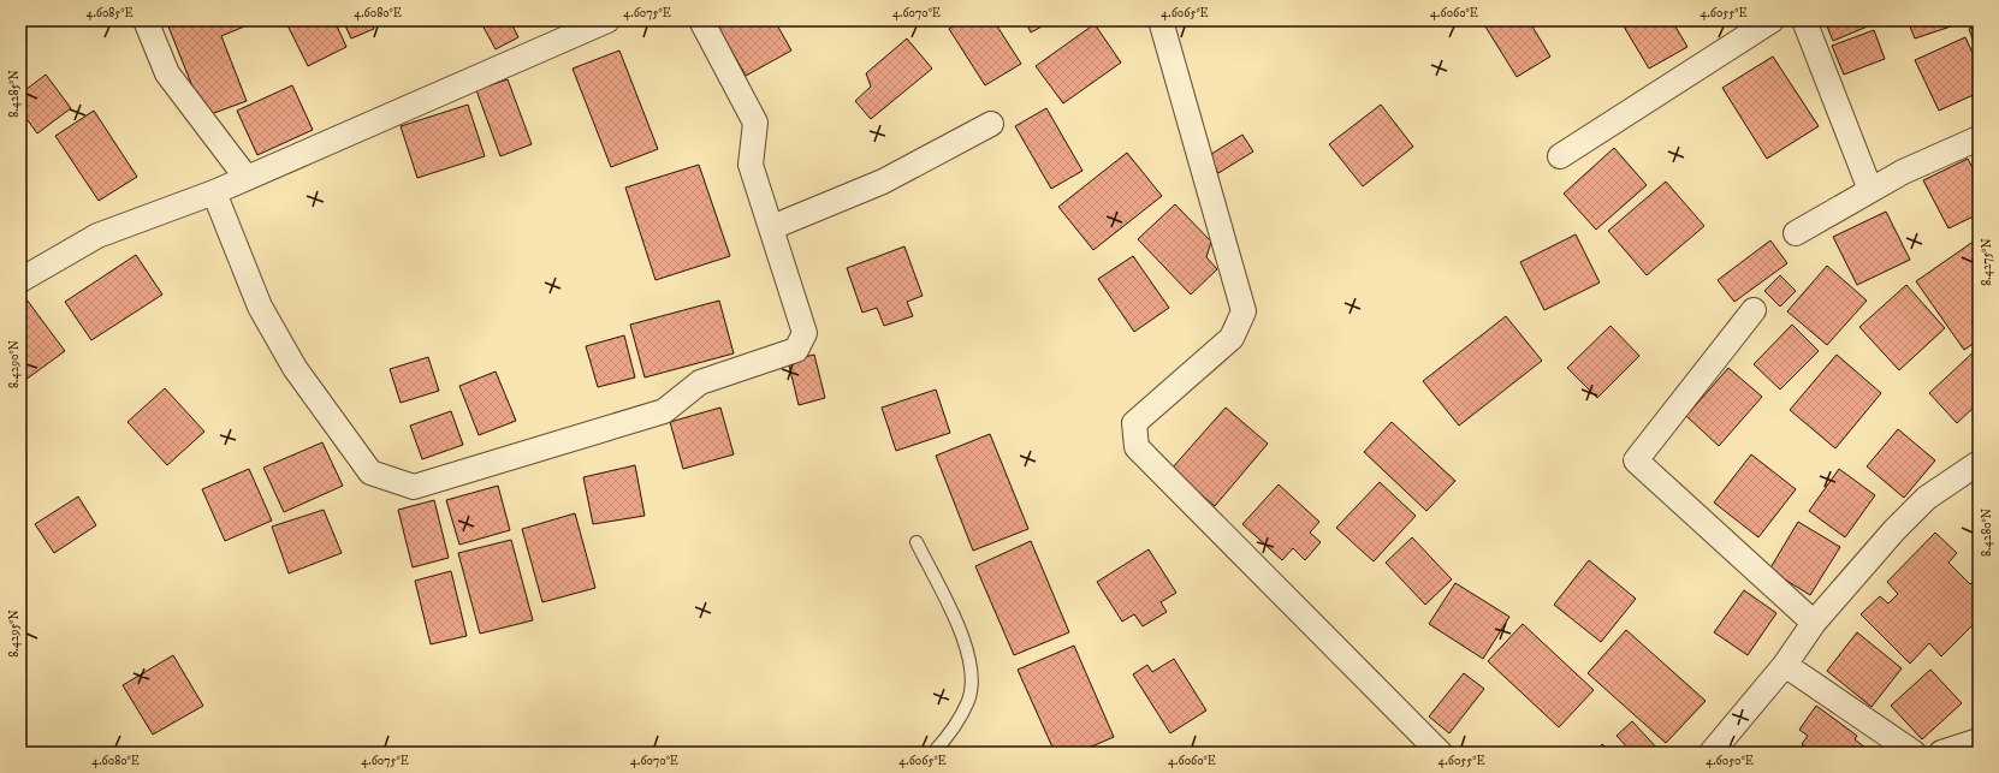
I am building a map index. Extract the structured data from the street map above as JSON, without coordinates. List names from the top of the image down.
{
  "coordinates": [
    "4.6085°E",
    "4.6080°E",
    "4.6075°E",
    "4.6070°E",
    "4.6065°E",
    "4.6060°E",
    "4.6055°E",
    "8.4285°N",
    "8.4275°N",
    "8.4290°N",
    "8.4280°N",
    "8.4295°N",
    "4.6050°E"
  ]
}
